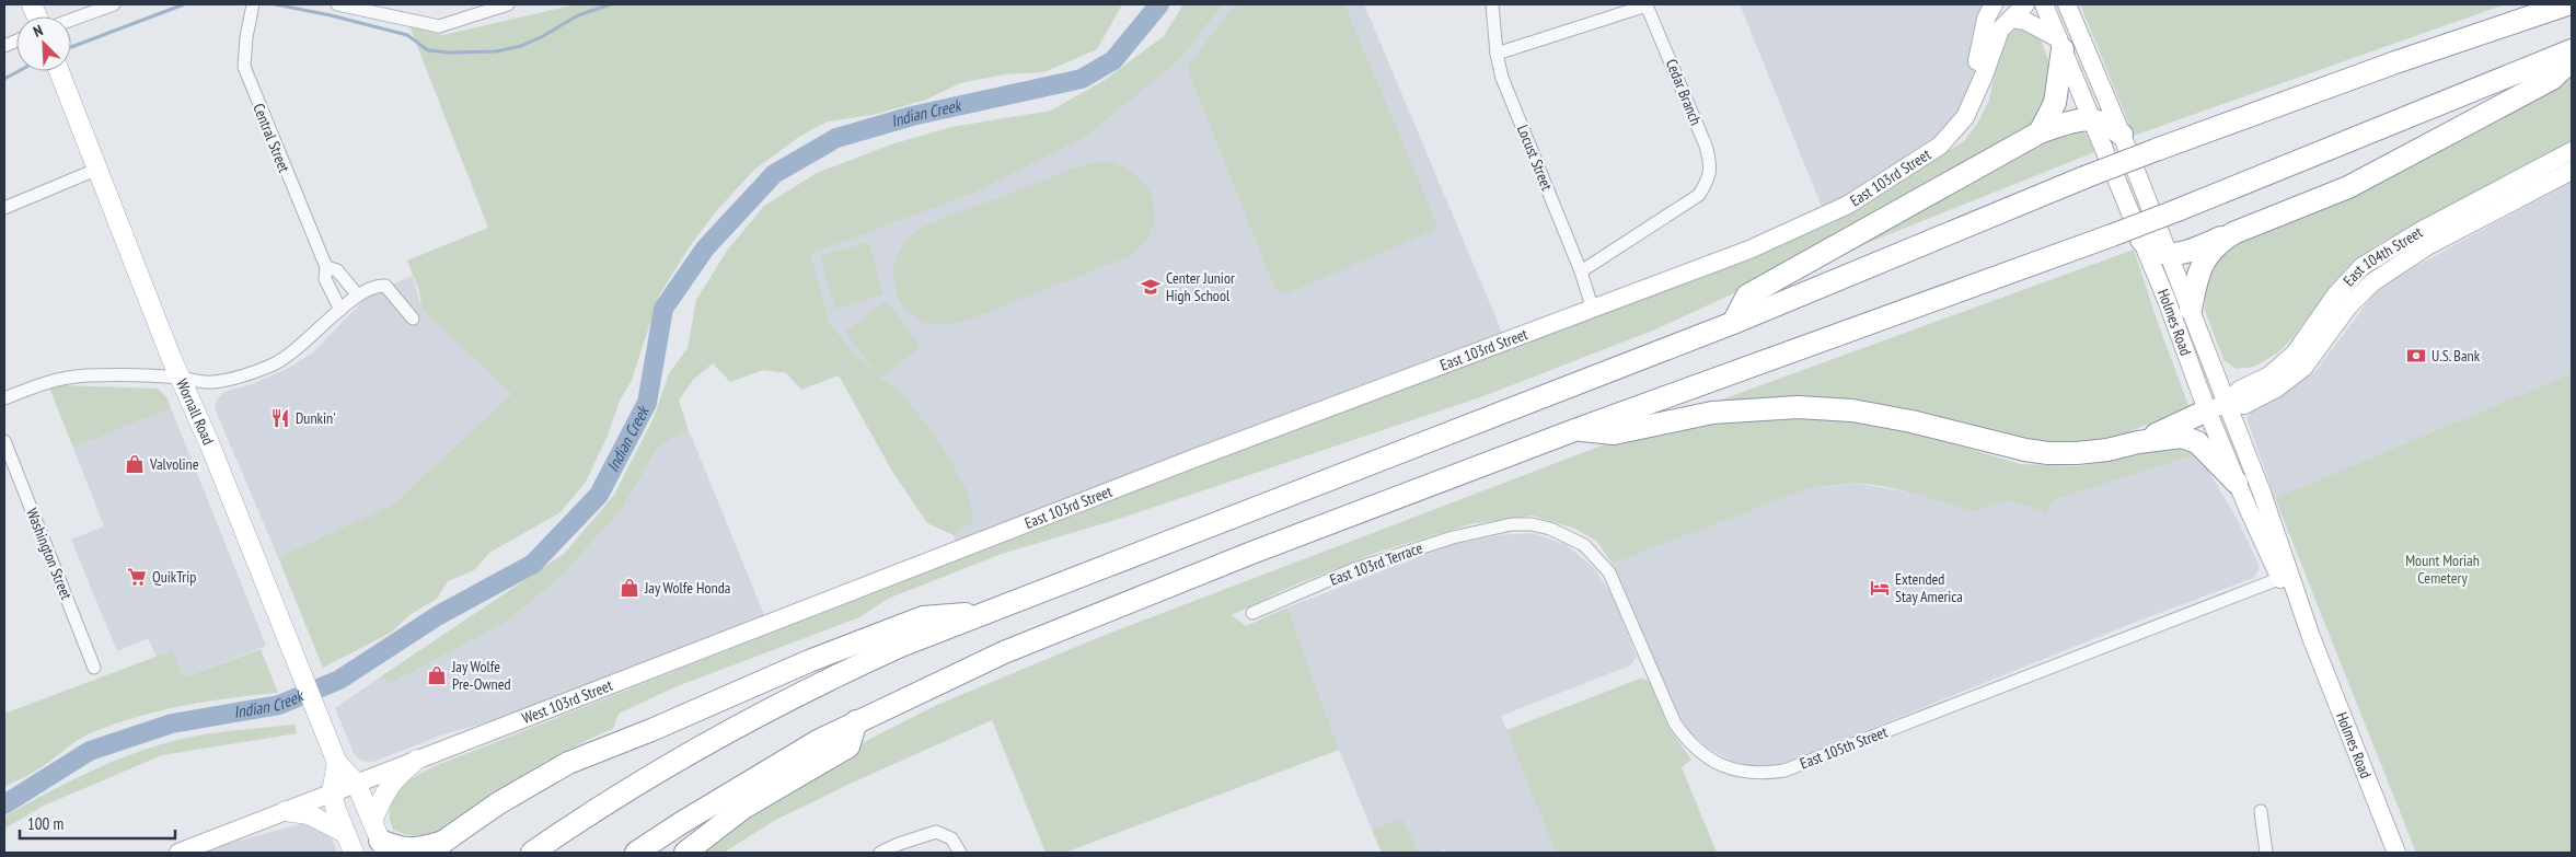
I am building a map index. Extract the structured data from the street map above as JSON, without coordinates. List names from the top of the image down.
{
  "streets": {
    "main road": ["Wornall Road"],
    "street": [
      "Cedar Branch",
      "Central Street",
      "Locust Street",
      "East 103rd Street",
      "East 104th Street",
      "Holmes Road",
      "Washington Street",
      "East 103rd Terrace",
      "West 103rd Street",
      "East 105th Street"
    ]
  },
  "crossings": [
    ["Cedar Branch", "Locust Street"],
    ["Locust Street", "East 103rd Street"],
    ["East 103rd Street", "West 103rd Street"],
    ["East 104th Street", "Holmes Road"],
    ["Holmes Road", "East 105th Street"],
    ["Wornall Road", "West 103rd Street"],
    ["East 103rd Terrace", "East 105th Street"]
  ],
  "water": ["Indian Creek"],
  "parks": ["Mount Moriah Cemetery"],
  "places": {
    "school or university": ["Center Junior High School"],
    "bank": ["U.S. Bank"],
    "restaurant": ["Dunkin'"],
    "shop": ["Valvoline", "Jay Wolfe Honda", "Jay Wolfe Pre-Owned"],
    "supermarket": ["QuikTrip"],
    "hotel": ["Extended Stay America"]
  },
  "scale_bar": "100 m",
  "north": "top left"
}
